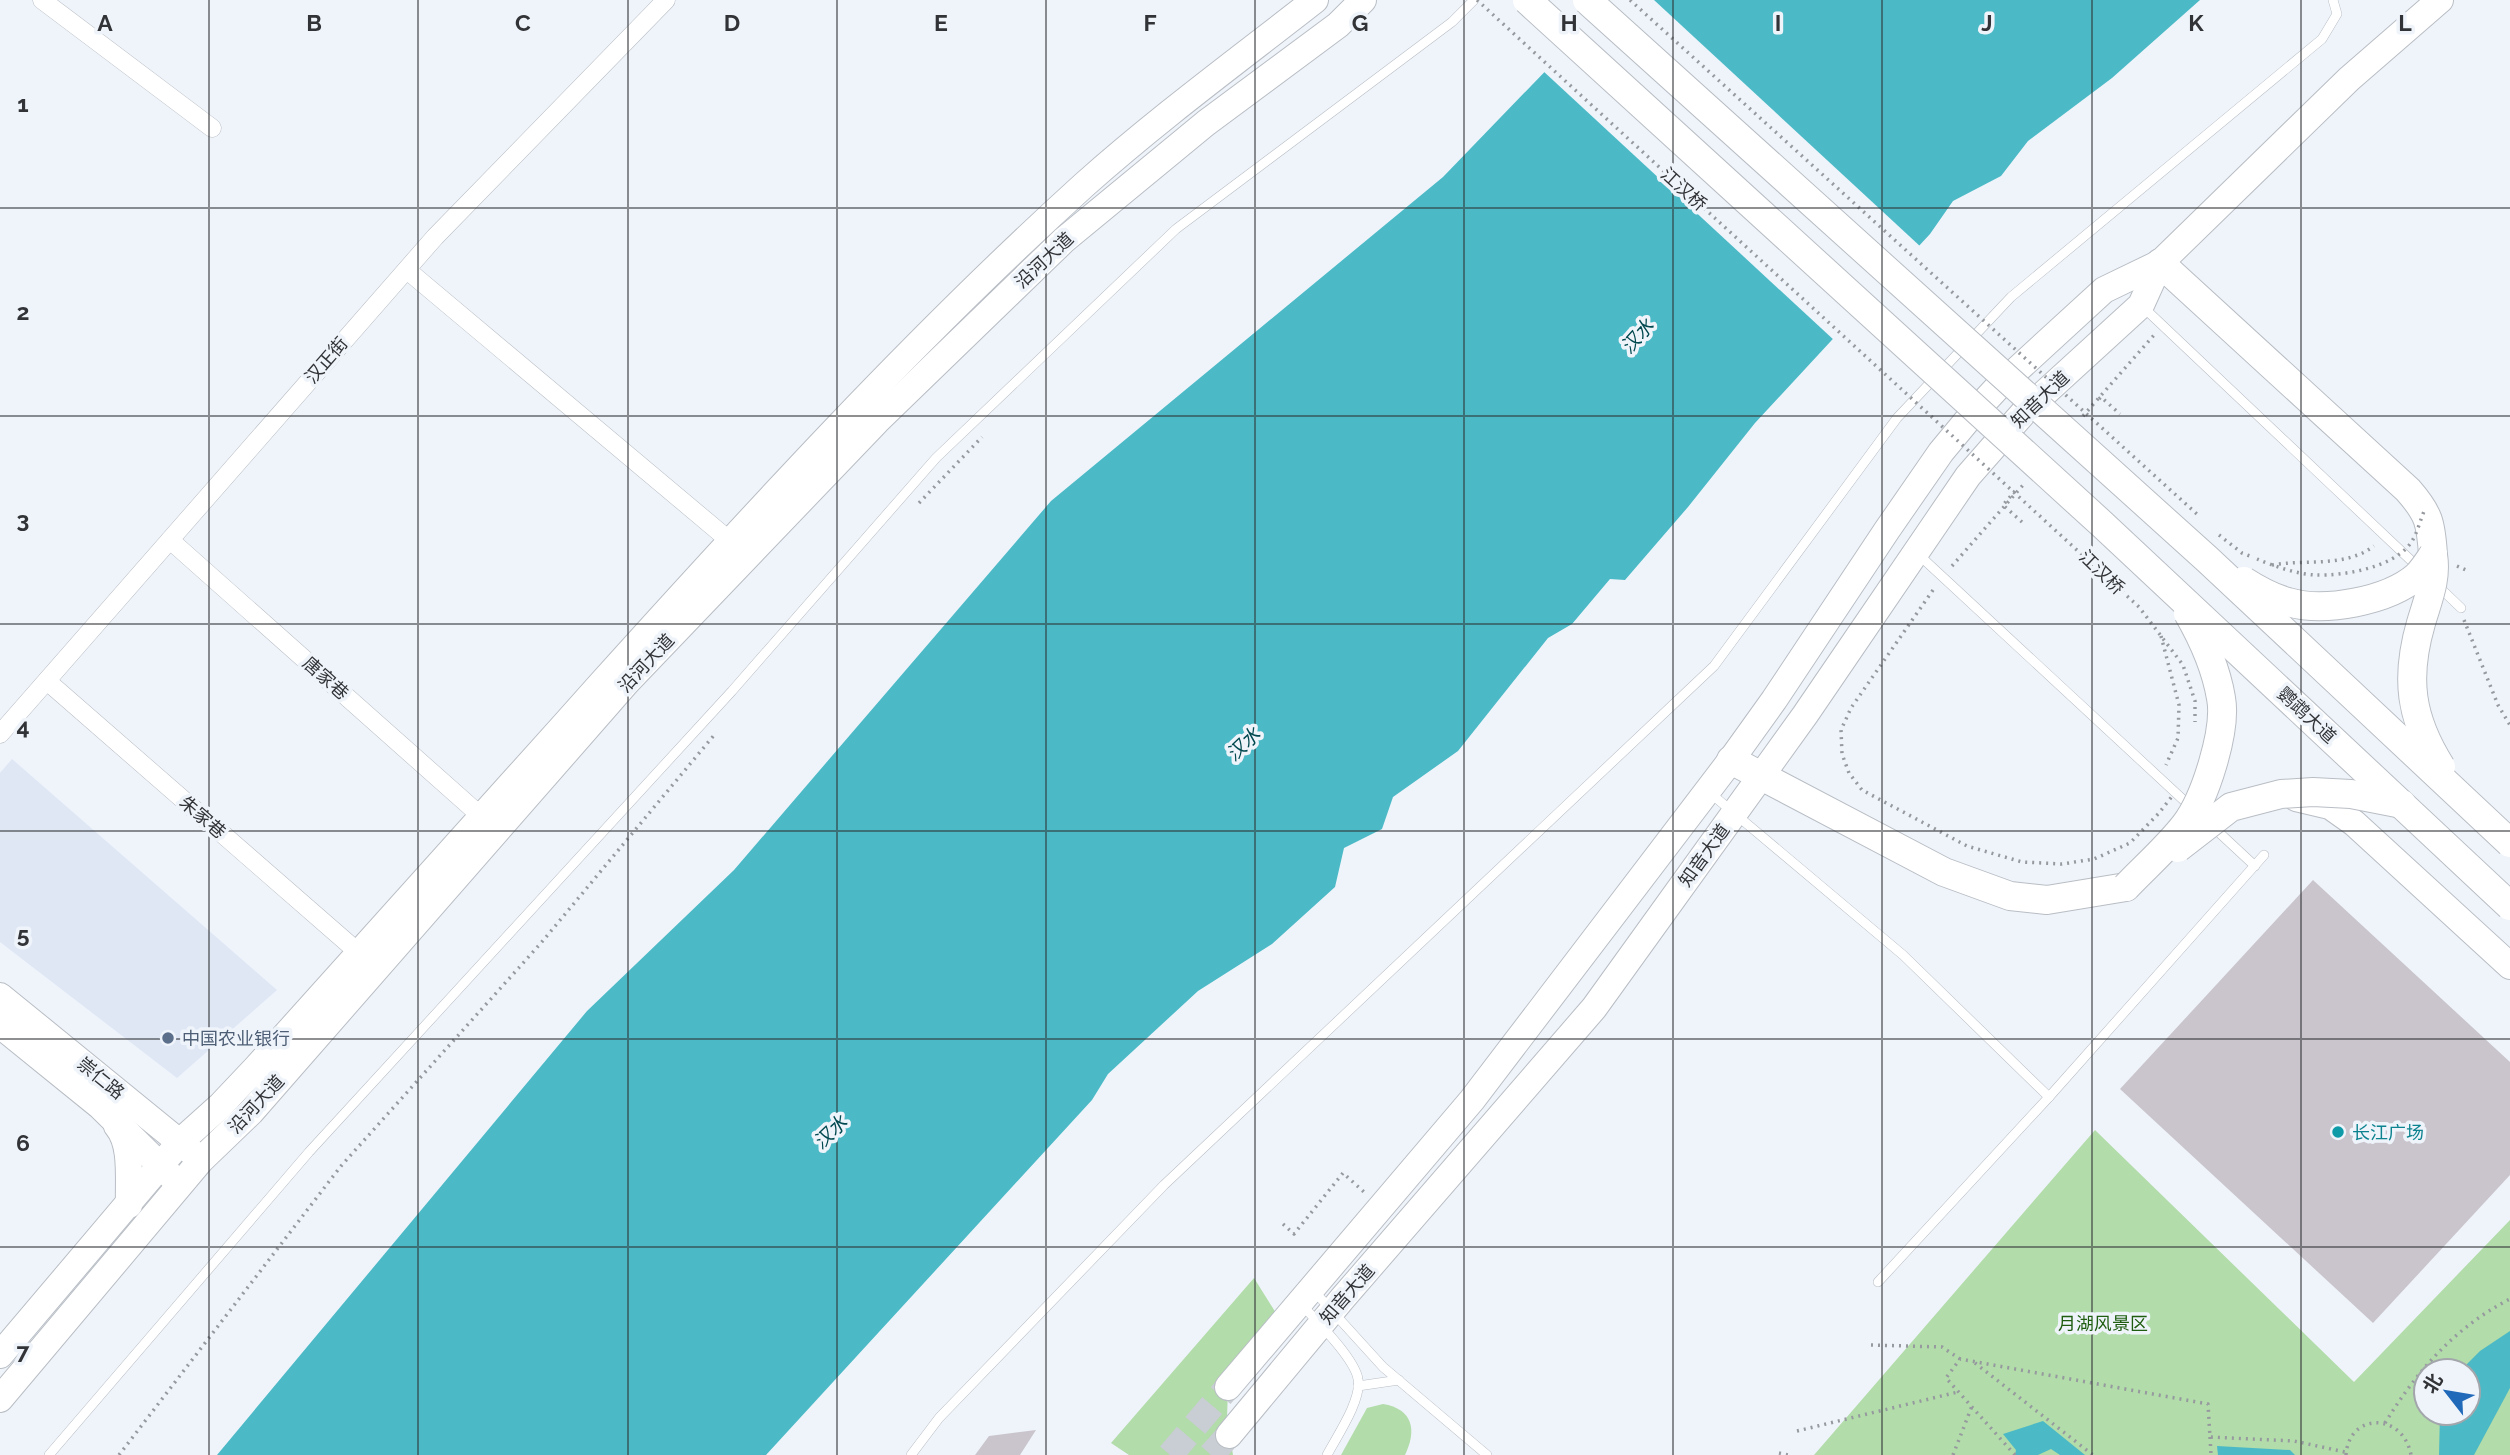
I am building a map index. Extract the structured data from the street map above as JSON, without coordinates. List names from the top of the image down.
{
  "streets": {
    "main road": [
      "江汉桥",
      "沿河大道",
      "知音大道",
      "鹦鹉大道",
      "崇仁路"
    ],
    "street": ["汉正街", "唐家巷", "朱家巷"]
  },
  "crossings": [
    ["江汉桥", "鹦鹉大道"],
    ["沿河大道", "唐家巷"],
    ["沿河大道", "朱家巷"],
    ["沿河大道", "崇仁路"],
    ["汉正街", "唐家巷"],
    ["汉正街", "朱家巷"]
  ],
  "water": ["汉水"],
  "parks": ["月湖风景区"],
  "places": ["中国农业银行", "长江广场"],
  "north": "top left",
  "grid": {
    "columns": [
      "A",
      "B",
      "C",
      "D",
      "E",
      "F",
      "G",
      "H",
      "I",
      "J",
      "K",
      "L"
    ],
    "rows": [
      "1",
      "2",
      "3",
      "4",
      "5",
      "6",
      "7"
    ]
  }
}
